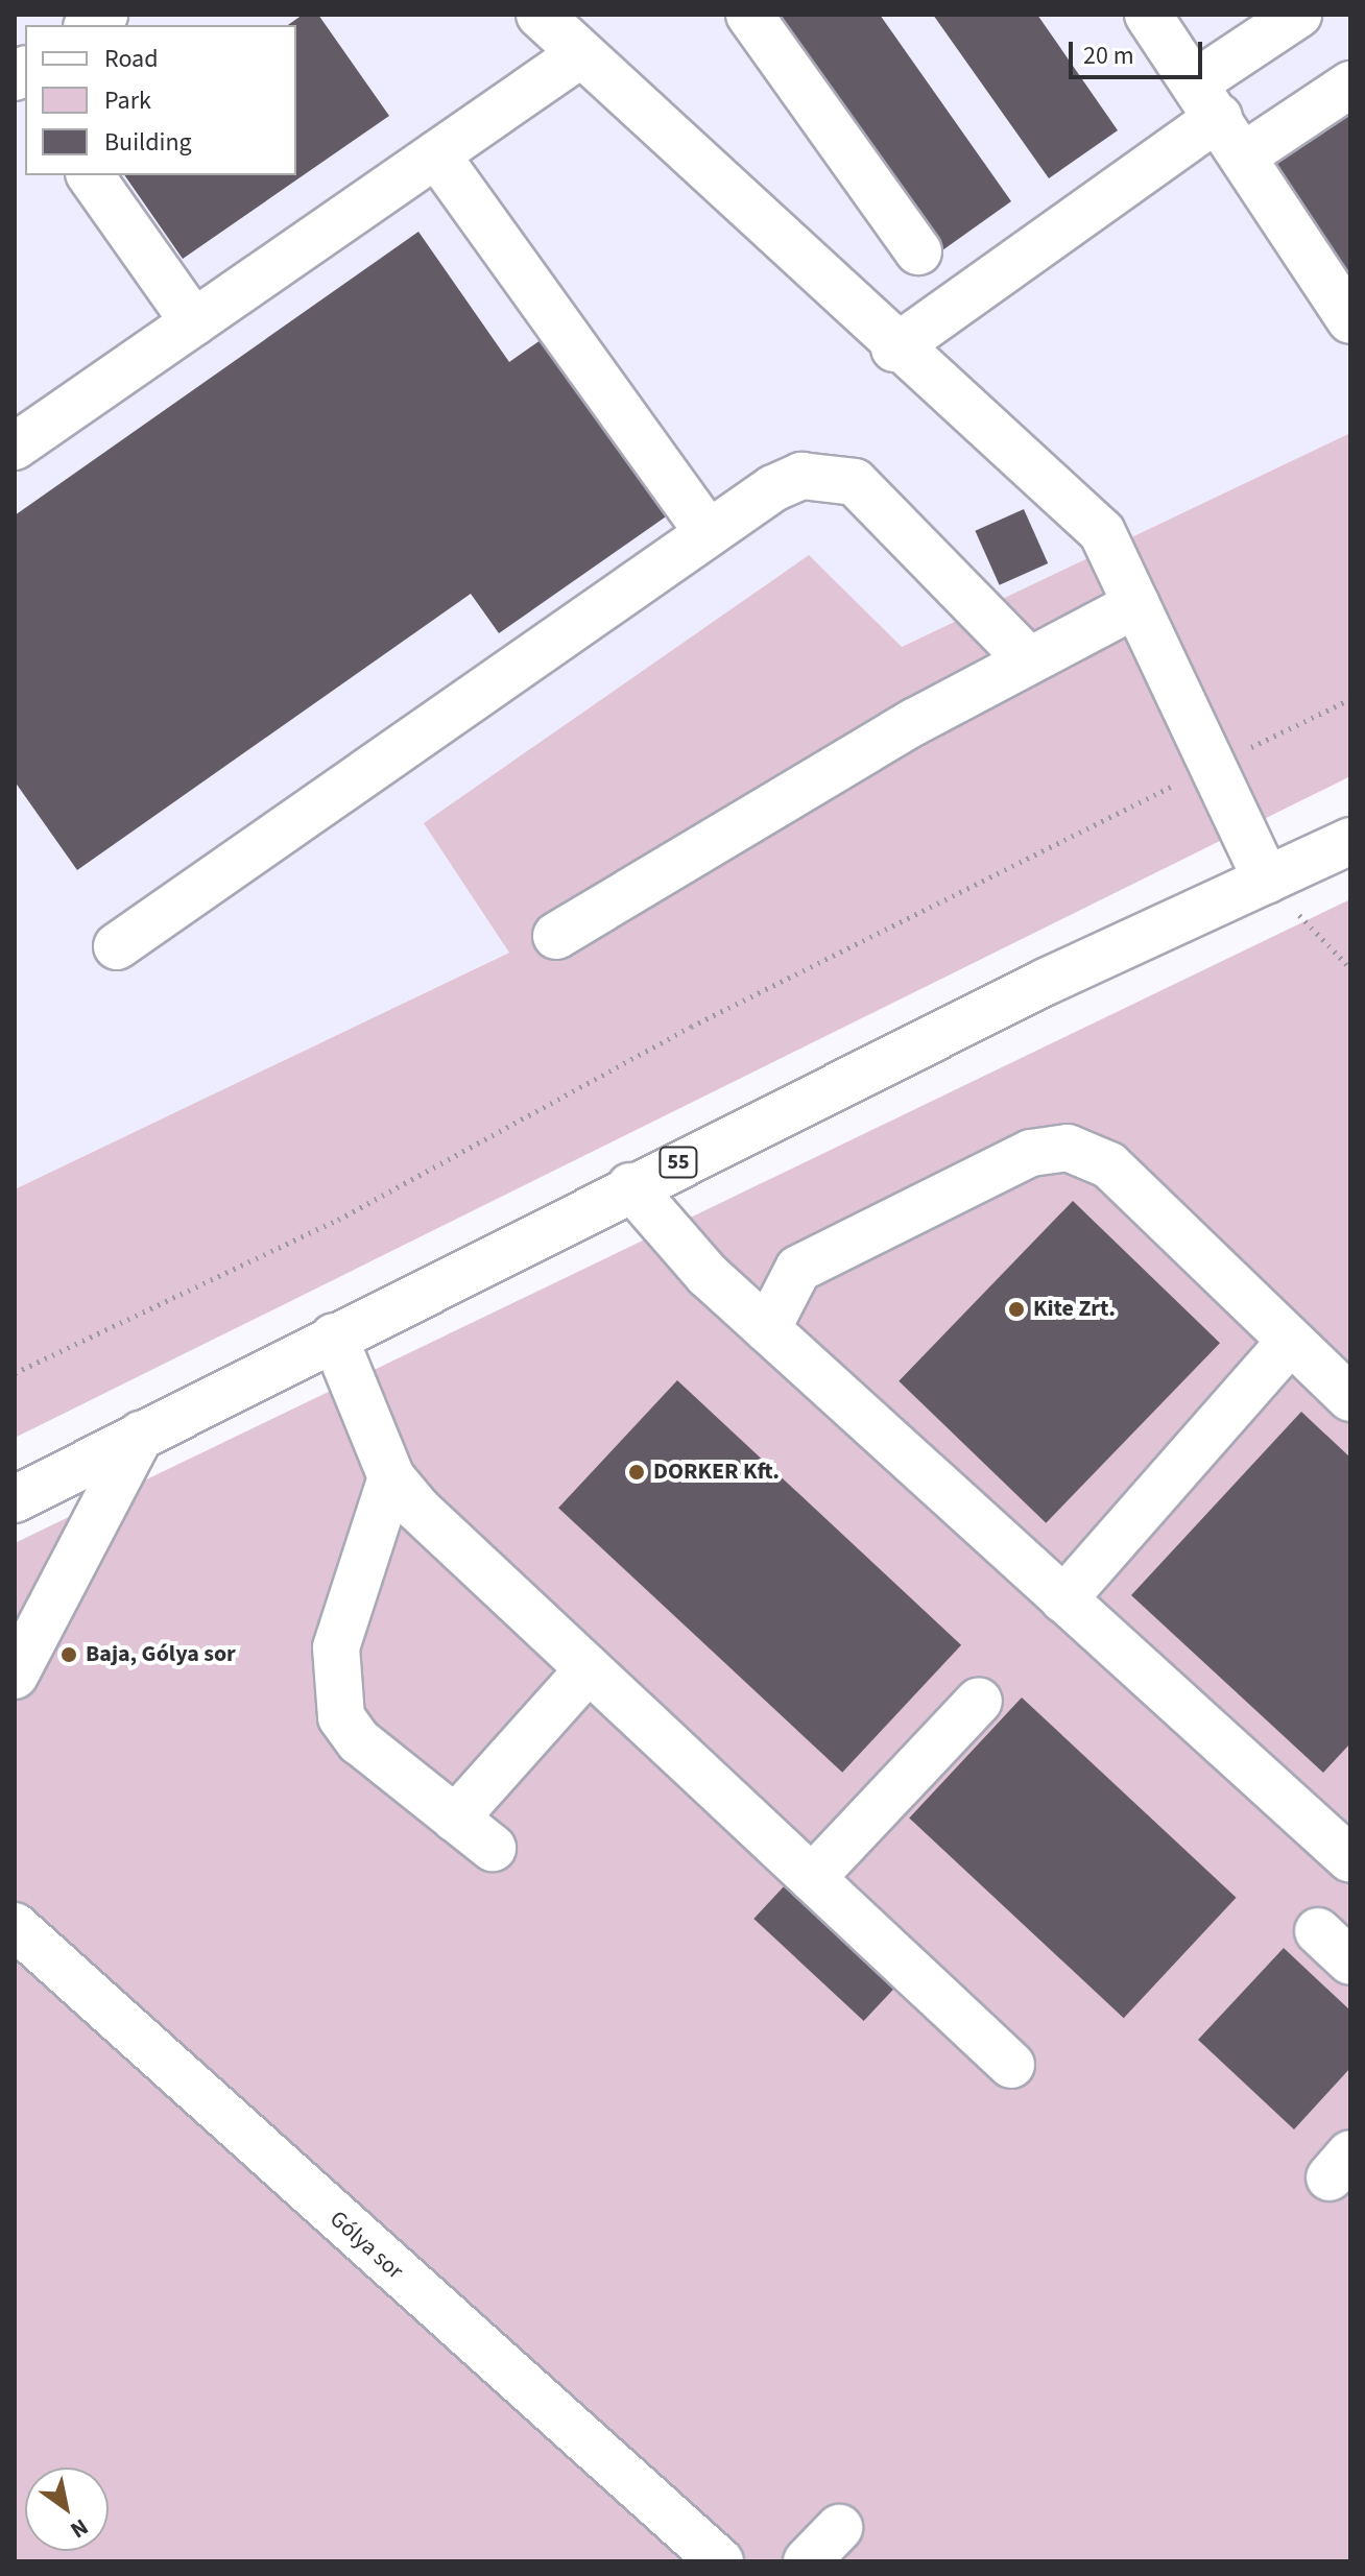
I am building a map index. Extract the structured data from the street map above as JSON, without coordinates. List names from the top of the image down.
{
  "streets": {
    "main road": ["55", "Gólya sor"]
  },
  "places": ["Kite Zrt.", "DORKER Kft.", "Baja, Gólya sor"],
  "legend": ["Road", "Park", "Building"],
  "scale_bar": "20 m",
  "north": "bottom right"
}
